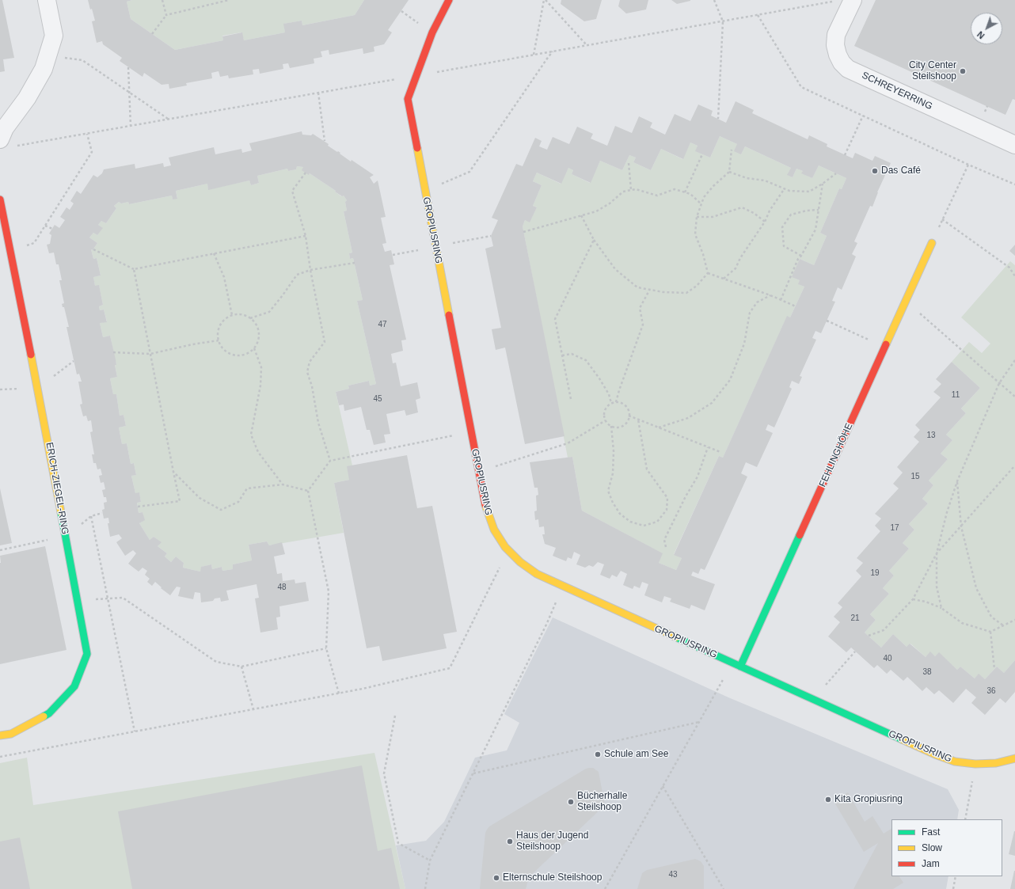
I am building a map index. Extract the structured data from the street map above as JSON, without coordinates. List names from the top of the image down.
{
  "streets": {
    "street": [
      "SCHREYERRING",
      "GROPIUSRING",
      "FEHLINGHÖHE",
      "ERICH-ZIEGEL-RING"
    ]
  },
  "crossings": [
    ["GROPIUSRING", "FEHLINGHÖHE"]
  ],
  "places": [
    "City Center Steilshoop",
    "Das Café",
    "Schule am See",
    "Kita Gropiusring",
    "Bücherhalle Steilshoop",
    "Haus der Jugend Steilshoop",
    "Elternschule Steilshoop"
  ],
  "house_numbers": [
    "47",
    "11",
    "45",
    "13",
    "15",
    "17",
    "19",
    "48",
    "21",
    "40",
    "38",
    "36",
    "43"
  ],
  "legend": ["Fast", "Slow", "Jam"],
  "north": "bottom left"
}
